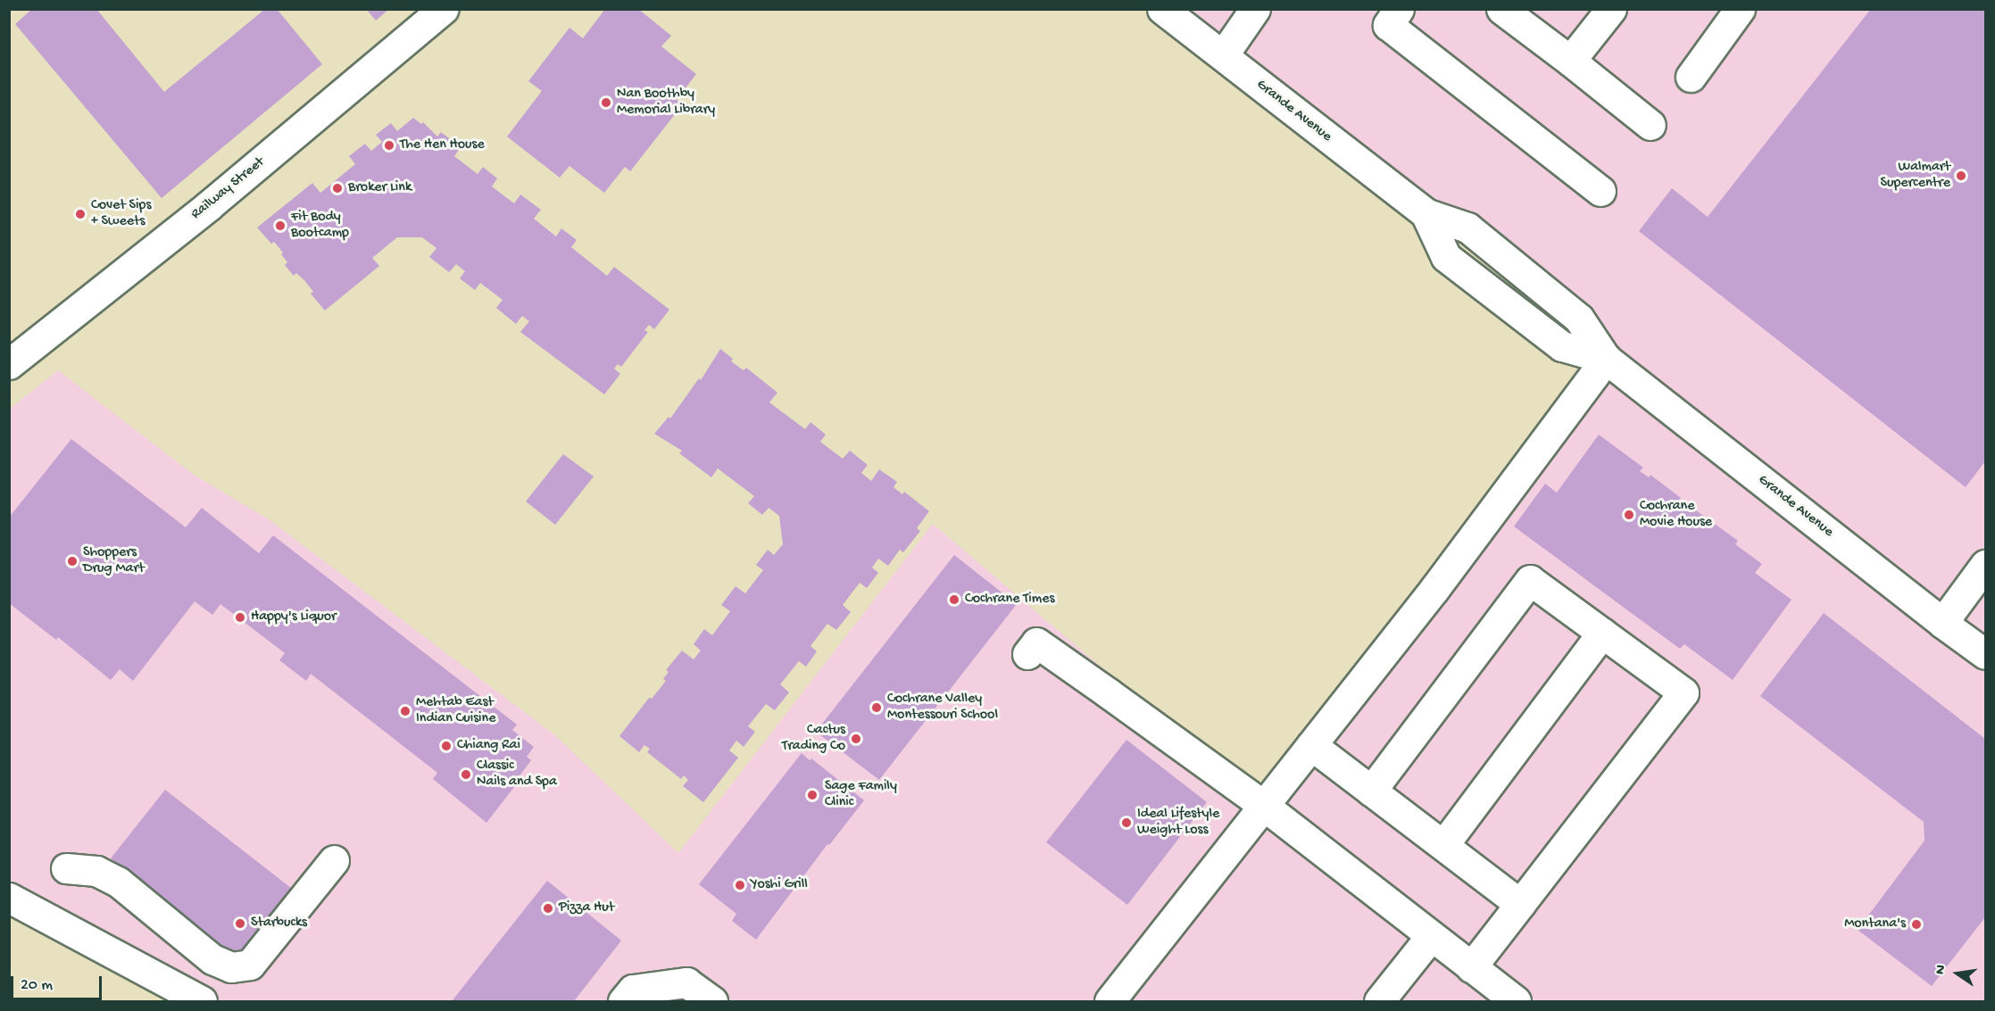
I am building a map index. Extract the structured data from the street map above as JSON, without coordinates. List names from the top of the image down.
{
  "streets": {
    "street": ["Grande Avenue", "Railway Street"]
  },
  "places": [
    "Nan Boothby Memorial Library",
    "The Hen House",
    "Walmart Supercentre",
    "Broker Link",
    "Covet Sips + Sweets",
    "Fit Body Bootcamp",
    "Cochrane Movie House",
    "Shoppers Drug Mart",
    "Cochrane Times",
    "Happy's Liquor",
    "Cochrane Valley Montessouri School",
    "Mehtab East Indian Cuisine",
    "Cactus Trading Co",
    "Chiang Rai",
    "Classic Nails and Spa",
    "Sage Family Clinic",
    "Ideal Lifestyle Weight Loss",
    "Yoshi Grill",
    "Pizza Hut",
    "Starbucks",
    "Montana's"
  ],
  "scale_bar": "20 m",
  "north": "left"
}
